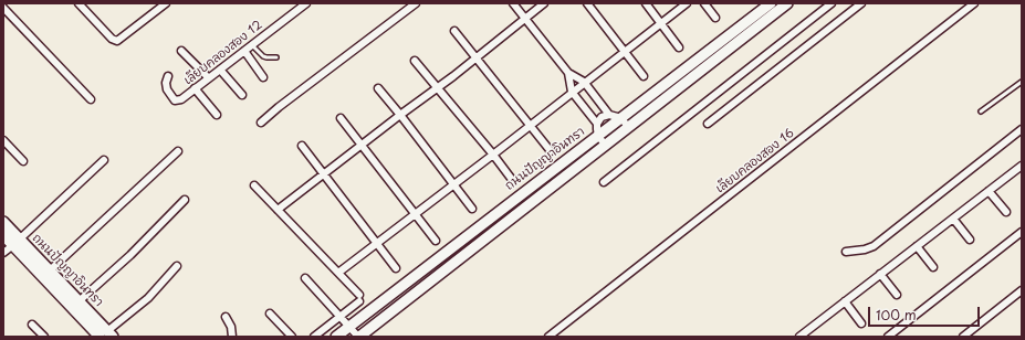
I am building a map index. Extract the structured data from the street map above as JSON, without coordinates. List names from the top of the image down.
{
  "streets": {
    "street": ["เลียบคลองสอง 12", "ถนนปัญญาอินทรา", "เลียบคลองสอง 16"]
  },
  "scale_bar": "100 m"
}
